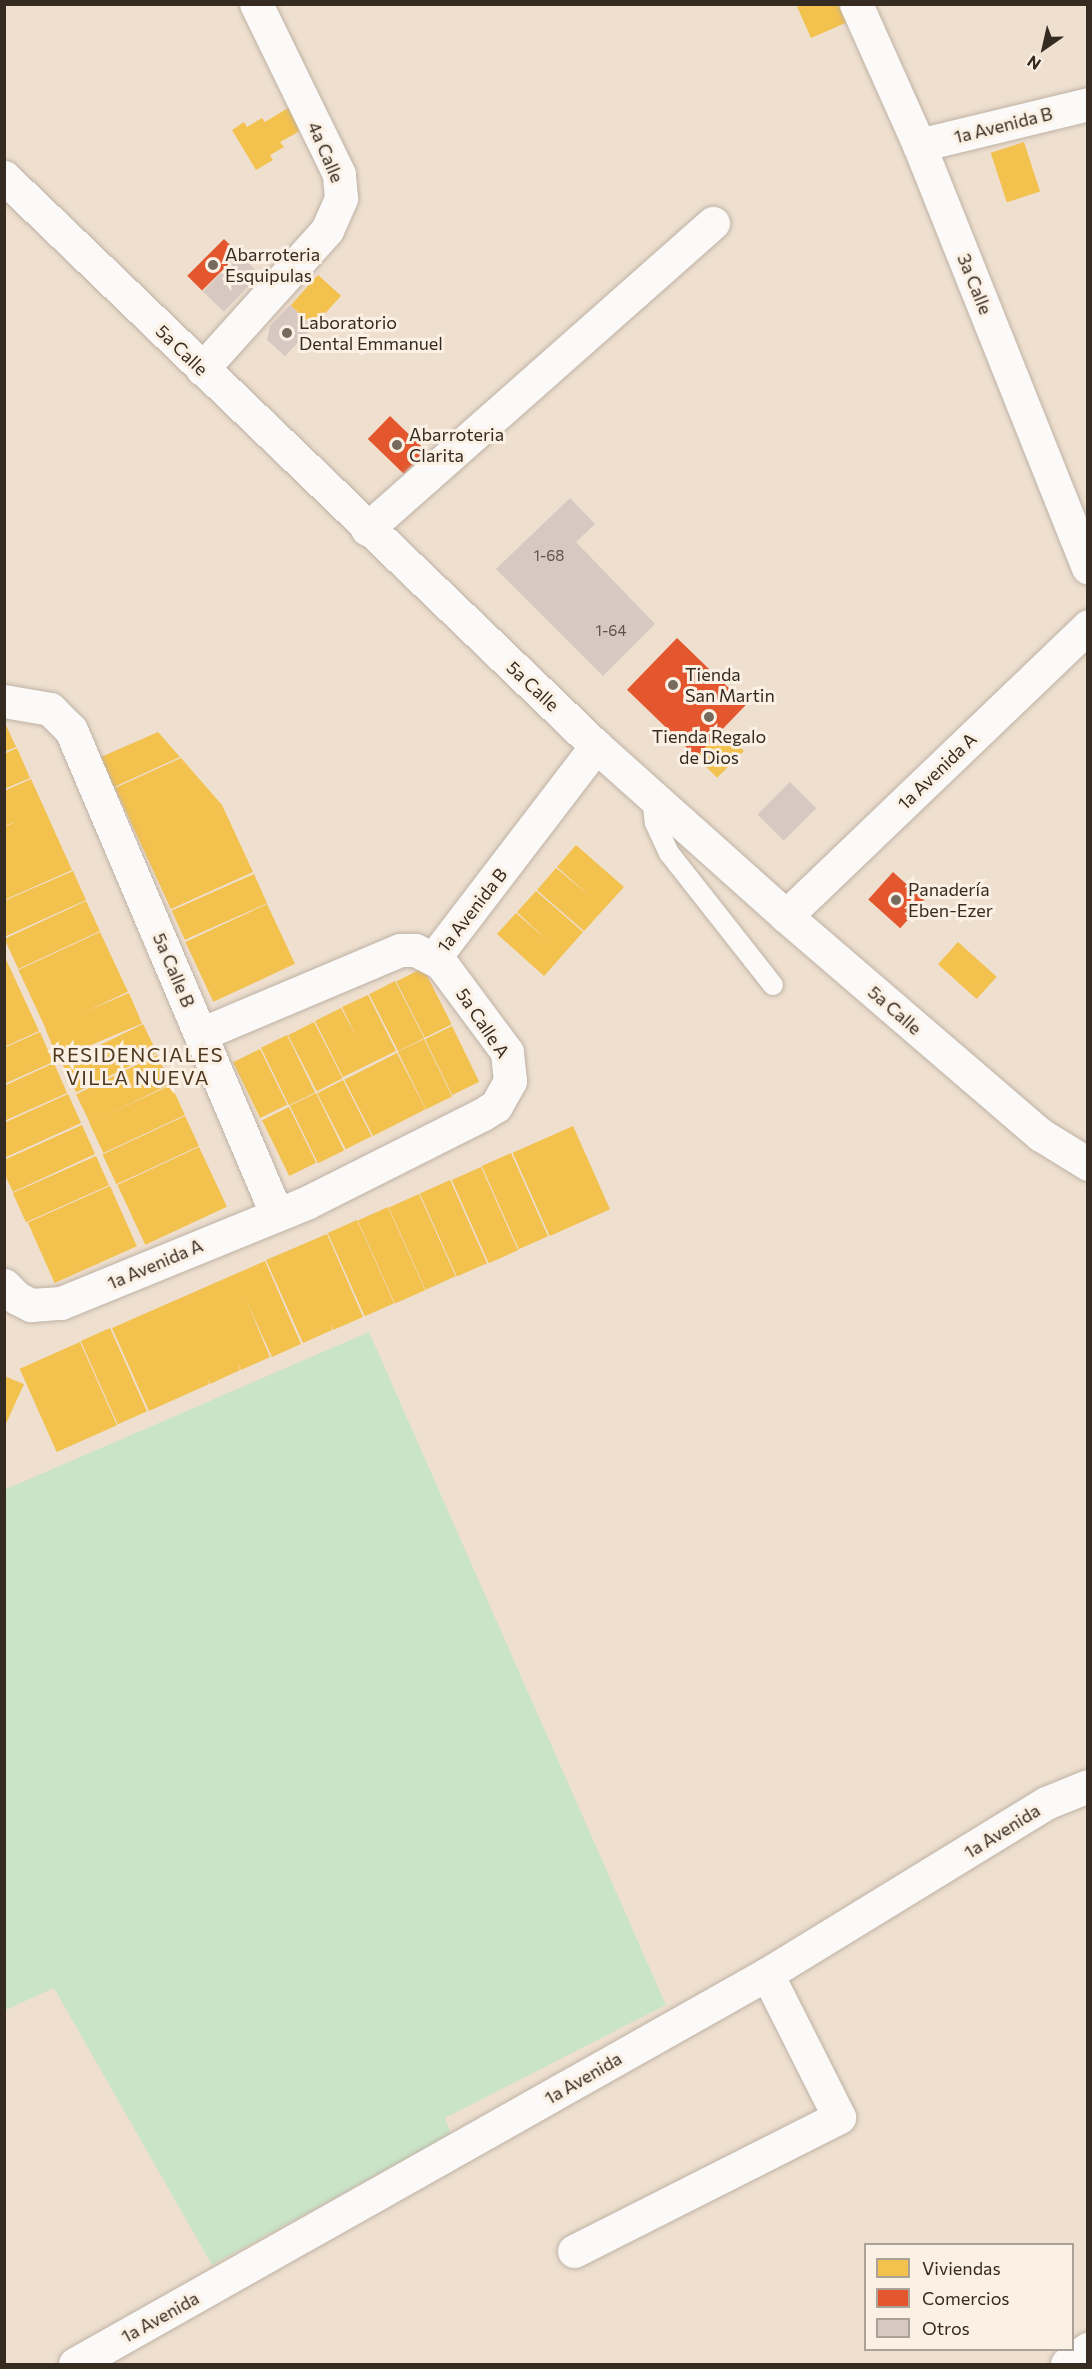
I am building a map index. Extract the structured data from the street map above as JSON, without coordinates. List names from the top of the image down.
{
  "streets": {
    "street": [
      "1a Avenida B",
      "4a Calle",
      "3a Calle",
      "5a Calle",
      "1a Avenida A",
      "5a Calle B",
      "5a Calle A",
      "1a Avenida"
    ]
  },
  "crossings": [
    ["1a Avenida B", "3a Calle"],
    ["1a Avenida B", "5a Calle"],
    ["1a Avenida B", "5a Calle B"],
    ["1a Avenida B", "5a Calle A"],
    ["4a Calle", "5a Calle"],
    ["5a Calle", "1a Avenida A"],
    ["1a Avenida A", "5a Calle B"],
    ["1a Avenida A", "5a Calle A"],
    ["5a Calle B", "5a Calle A"]
  ],
  "districts": ["RESIDENCIALES VILLA NUEVA"],
  "places": [
    "Abarroteria Esquipulas",
    "Laboratorio Dental Emmanuel",
    "Abarroteria Clarita",
    "Tienda San Martin",
    "Tienda Regalo de Dios",
    "Panadería Eben-Ezer"
  ],
  "house_numbers": ["1-68", "1-64"],
  "legend": ["Viviendas", "Comercios", "Otros"],
  "north": "bottom left"
}
